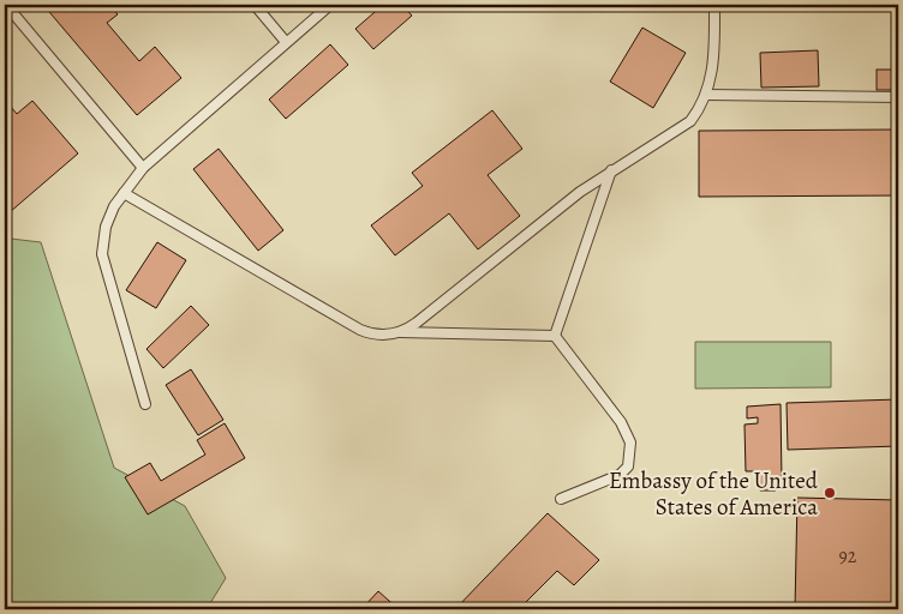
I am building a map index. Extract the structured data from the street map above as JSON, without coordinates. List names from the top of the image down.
{
  "places": ["Embassy of the United States of America"],
  "house_numbers": ["92"]
}
